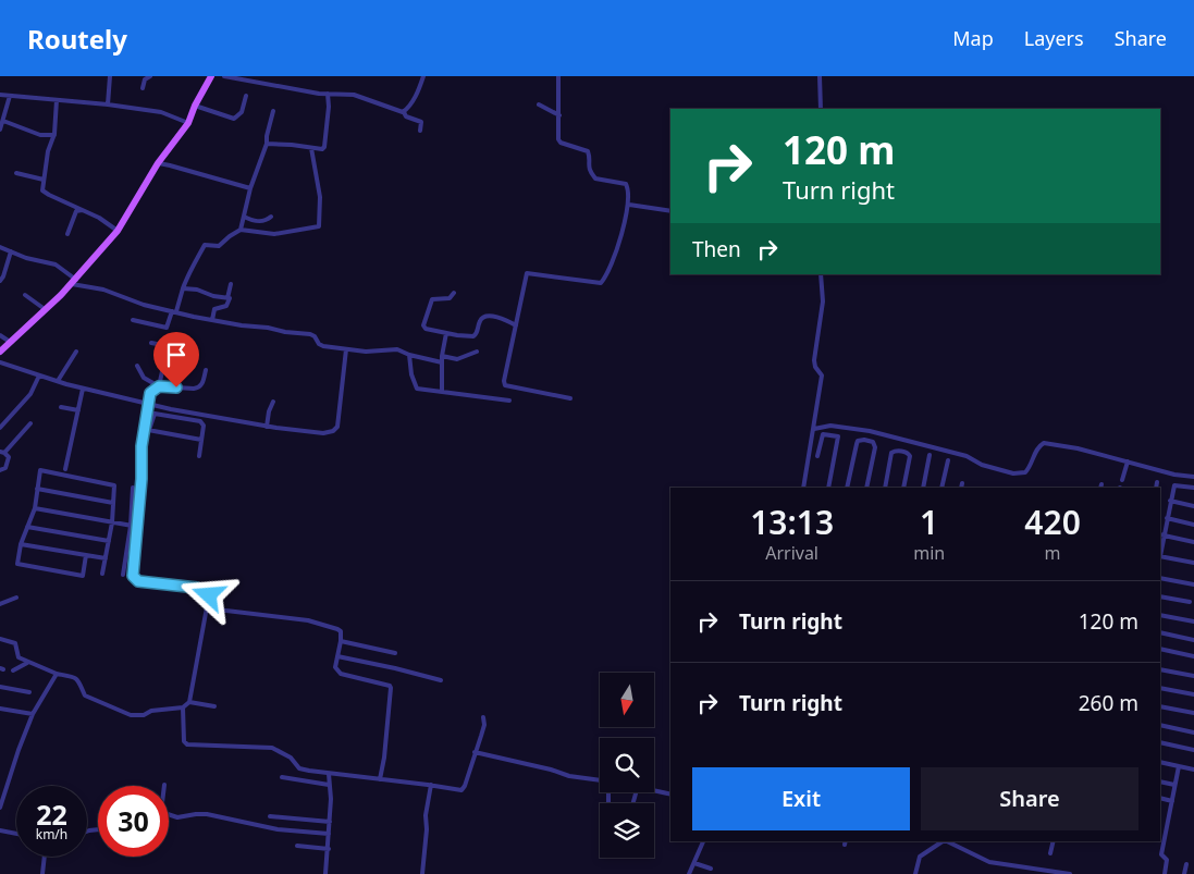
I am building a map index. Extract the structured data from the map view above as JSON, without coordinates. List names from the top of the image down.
{
  "north": "bottom",
  "page": {
    "header": "Routely",
    "nav": ["Map", "Layers", "Share"],
    "turn": ["120 m", "Turn right"],
    "then": "Then",
    "eta": [
      "13:13",
      "Arrival",
      "1",
      "min",
      "420",
      "m"
    ],
    "list": [
      {
        "name": "Turn right",
        "value": "120 m"
      },
      {
        "name": "Turn right",
        "value": "260 m"
      }
    ],
    "buttons": ["Exit", "Share"],
    "speed": "22 km/h",
    "limit": "30"
  }
}
